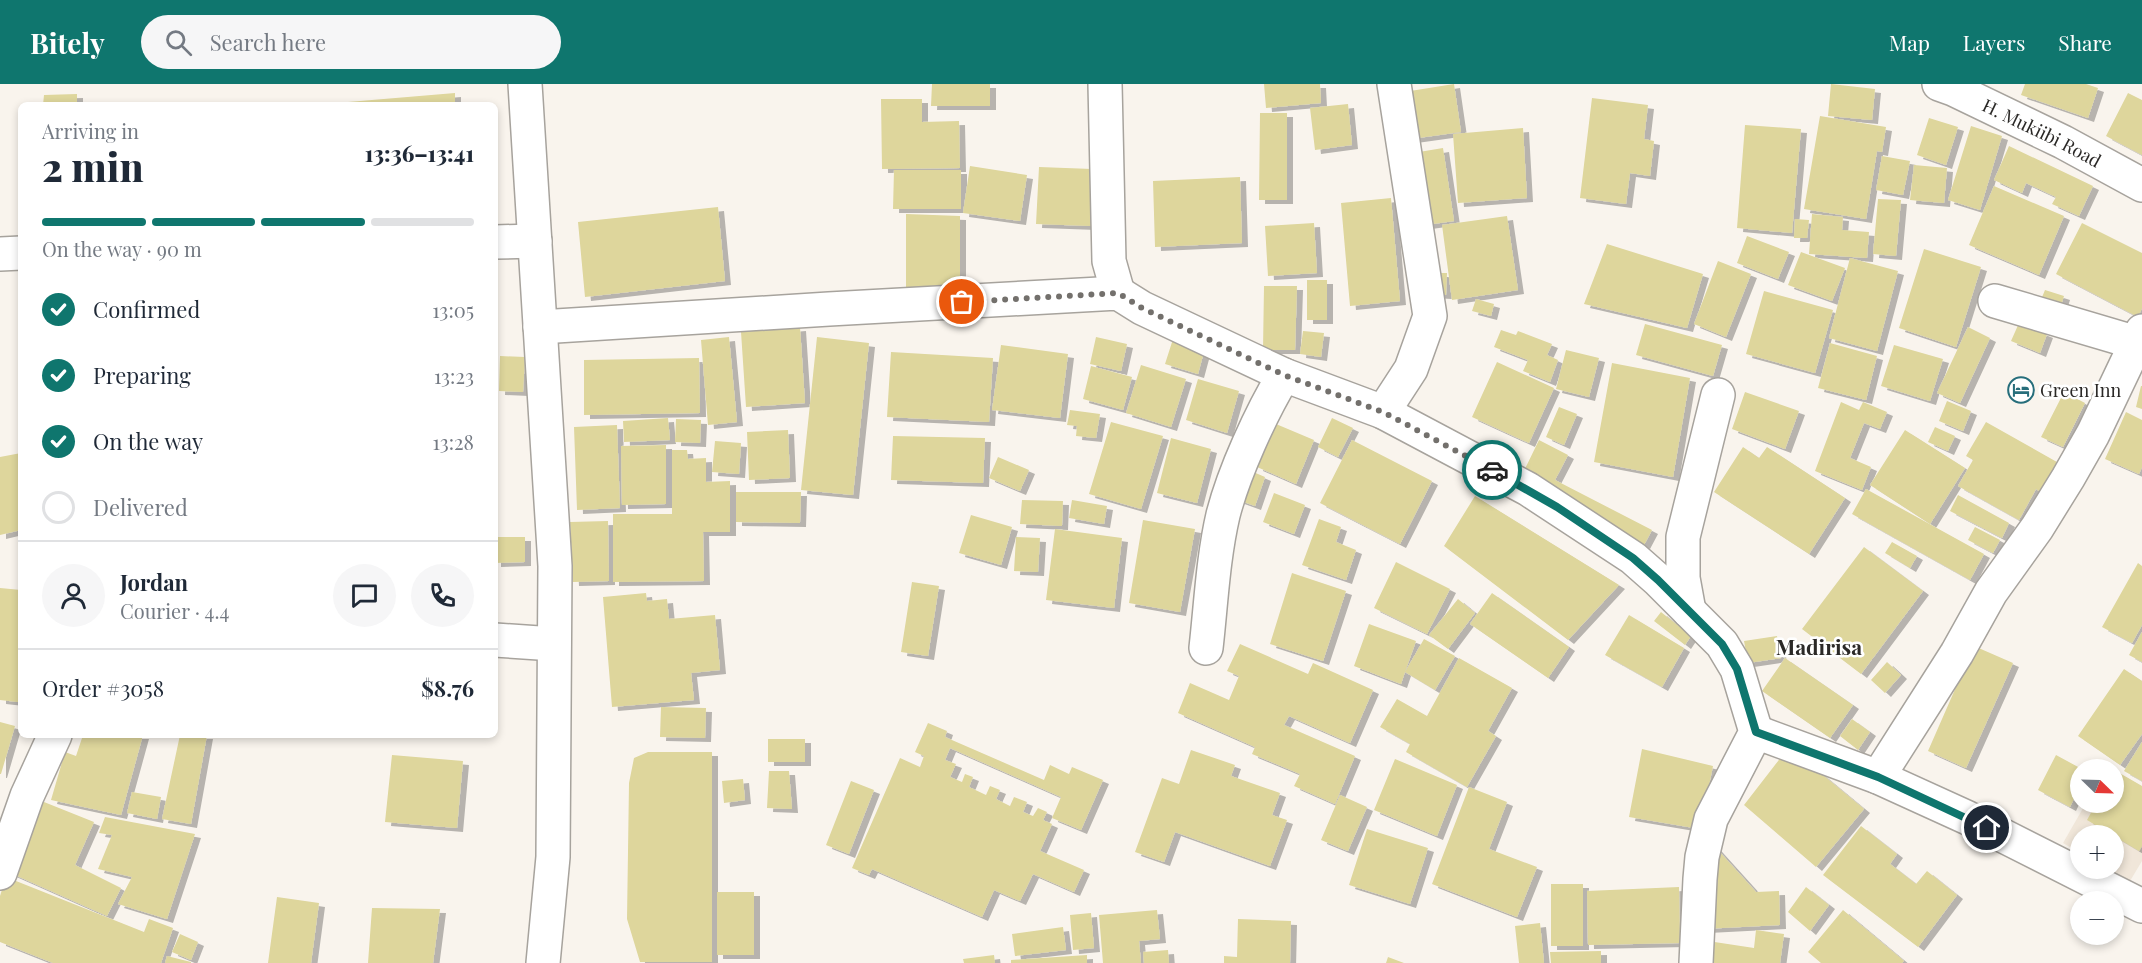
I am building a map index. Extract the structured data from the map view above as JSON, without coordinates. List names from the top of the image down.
{
  "streets": {
    "street": ["H. Mukiibi Road"]
  },
  "districts": ["Madirisa"],
  "places": {
    "hotel": ["Green Inn"]
  },
  "north": "bottom right",
  "page": {
    "header": "Bitely",
    "search": "Search here",
    "nav": ["Map", "Layers", "Share"],
    "heading": ["2 min", "Arriving in", "13:36–13:41"],
    "panel": [
      "Jordan",
      "Courier · 4.4",
      "Order #3058",
      "$8.76"
    ],
    "bar": "On the way · 90 m",
    "list": [
      ["Confirmed", "13:05"],
      ["Preparing", "13:23"],
      ["On the way", "13:28"],
      "Delivered"
    ],
    "map_buttons": ["+", "−"]
  }
}
